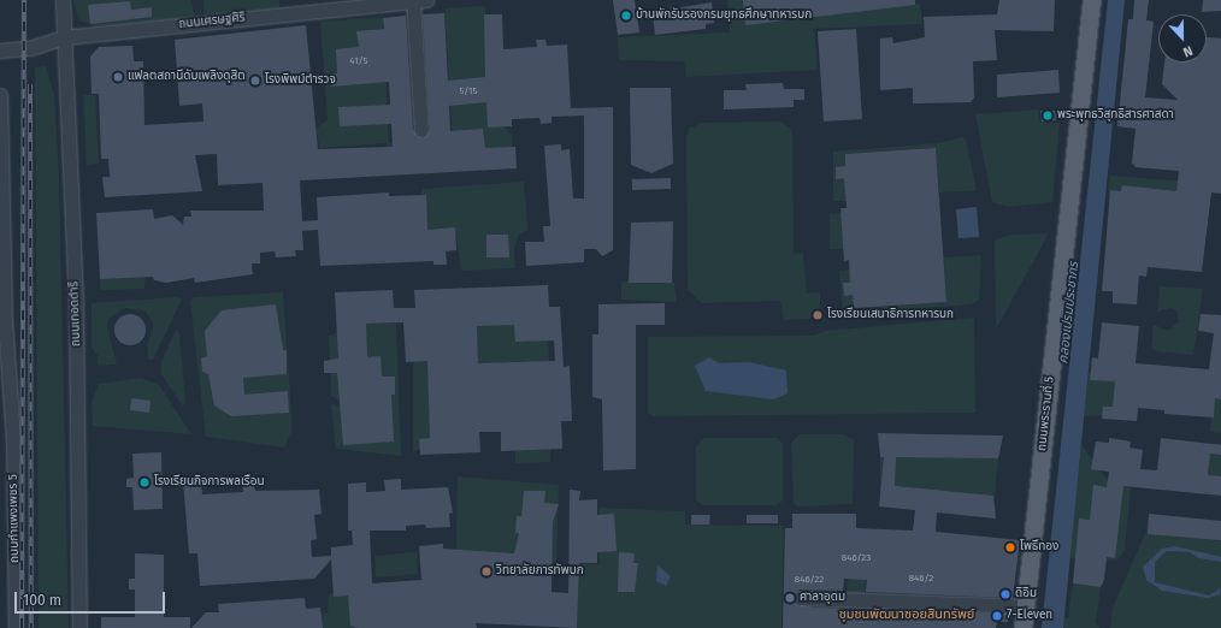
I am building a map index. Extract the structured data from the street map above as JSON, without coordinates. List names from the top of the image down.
{
  "streets": {
    "main road": ["ถนนพระรามที่ 5"],
    "street": ["ถนนเศรษฐศิริ", "ถนนเทอดดำริ", "ถนนกำแพงเพชร 5"]
  },
  "crossings": [
    ["ถนนเศรษฐศิริ", "ถนนเทอดดำริ"]
  ],
  "districts": ["ชุมชนพัฒนาซอยสินทรัพย์"],
  "water": ["คลองเปรมประชากร"],
  "places": [
    "บ้านพักรับรองกรมยุทธศึกษาทหารบก",
    "แฟลตสถานีดับเพลิงดุสิต",
    "โรงพิพม์ตำรวจ",
    "พระพุทธวิสุทธิสารศาสดา",
    "โรงเรียนเสนาธิการทหารบก",
    "โรงเรียนกิจการพลเรือน",
    "โพธิ์ทอง",
    "วิทยาลัยการทัพบก",
    "ดิอิม",
    "ศาลาอุดม",
    "7-Eleven"
  ],
  "house_numbers": [
    "41/5",
    "5/15",
    "846/23",
    "846/2",
    "846/22"
  ],
  "scale_bar": "100 m",
  "north": "bottom"
}
